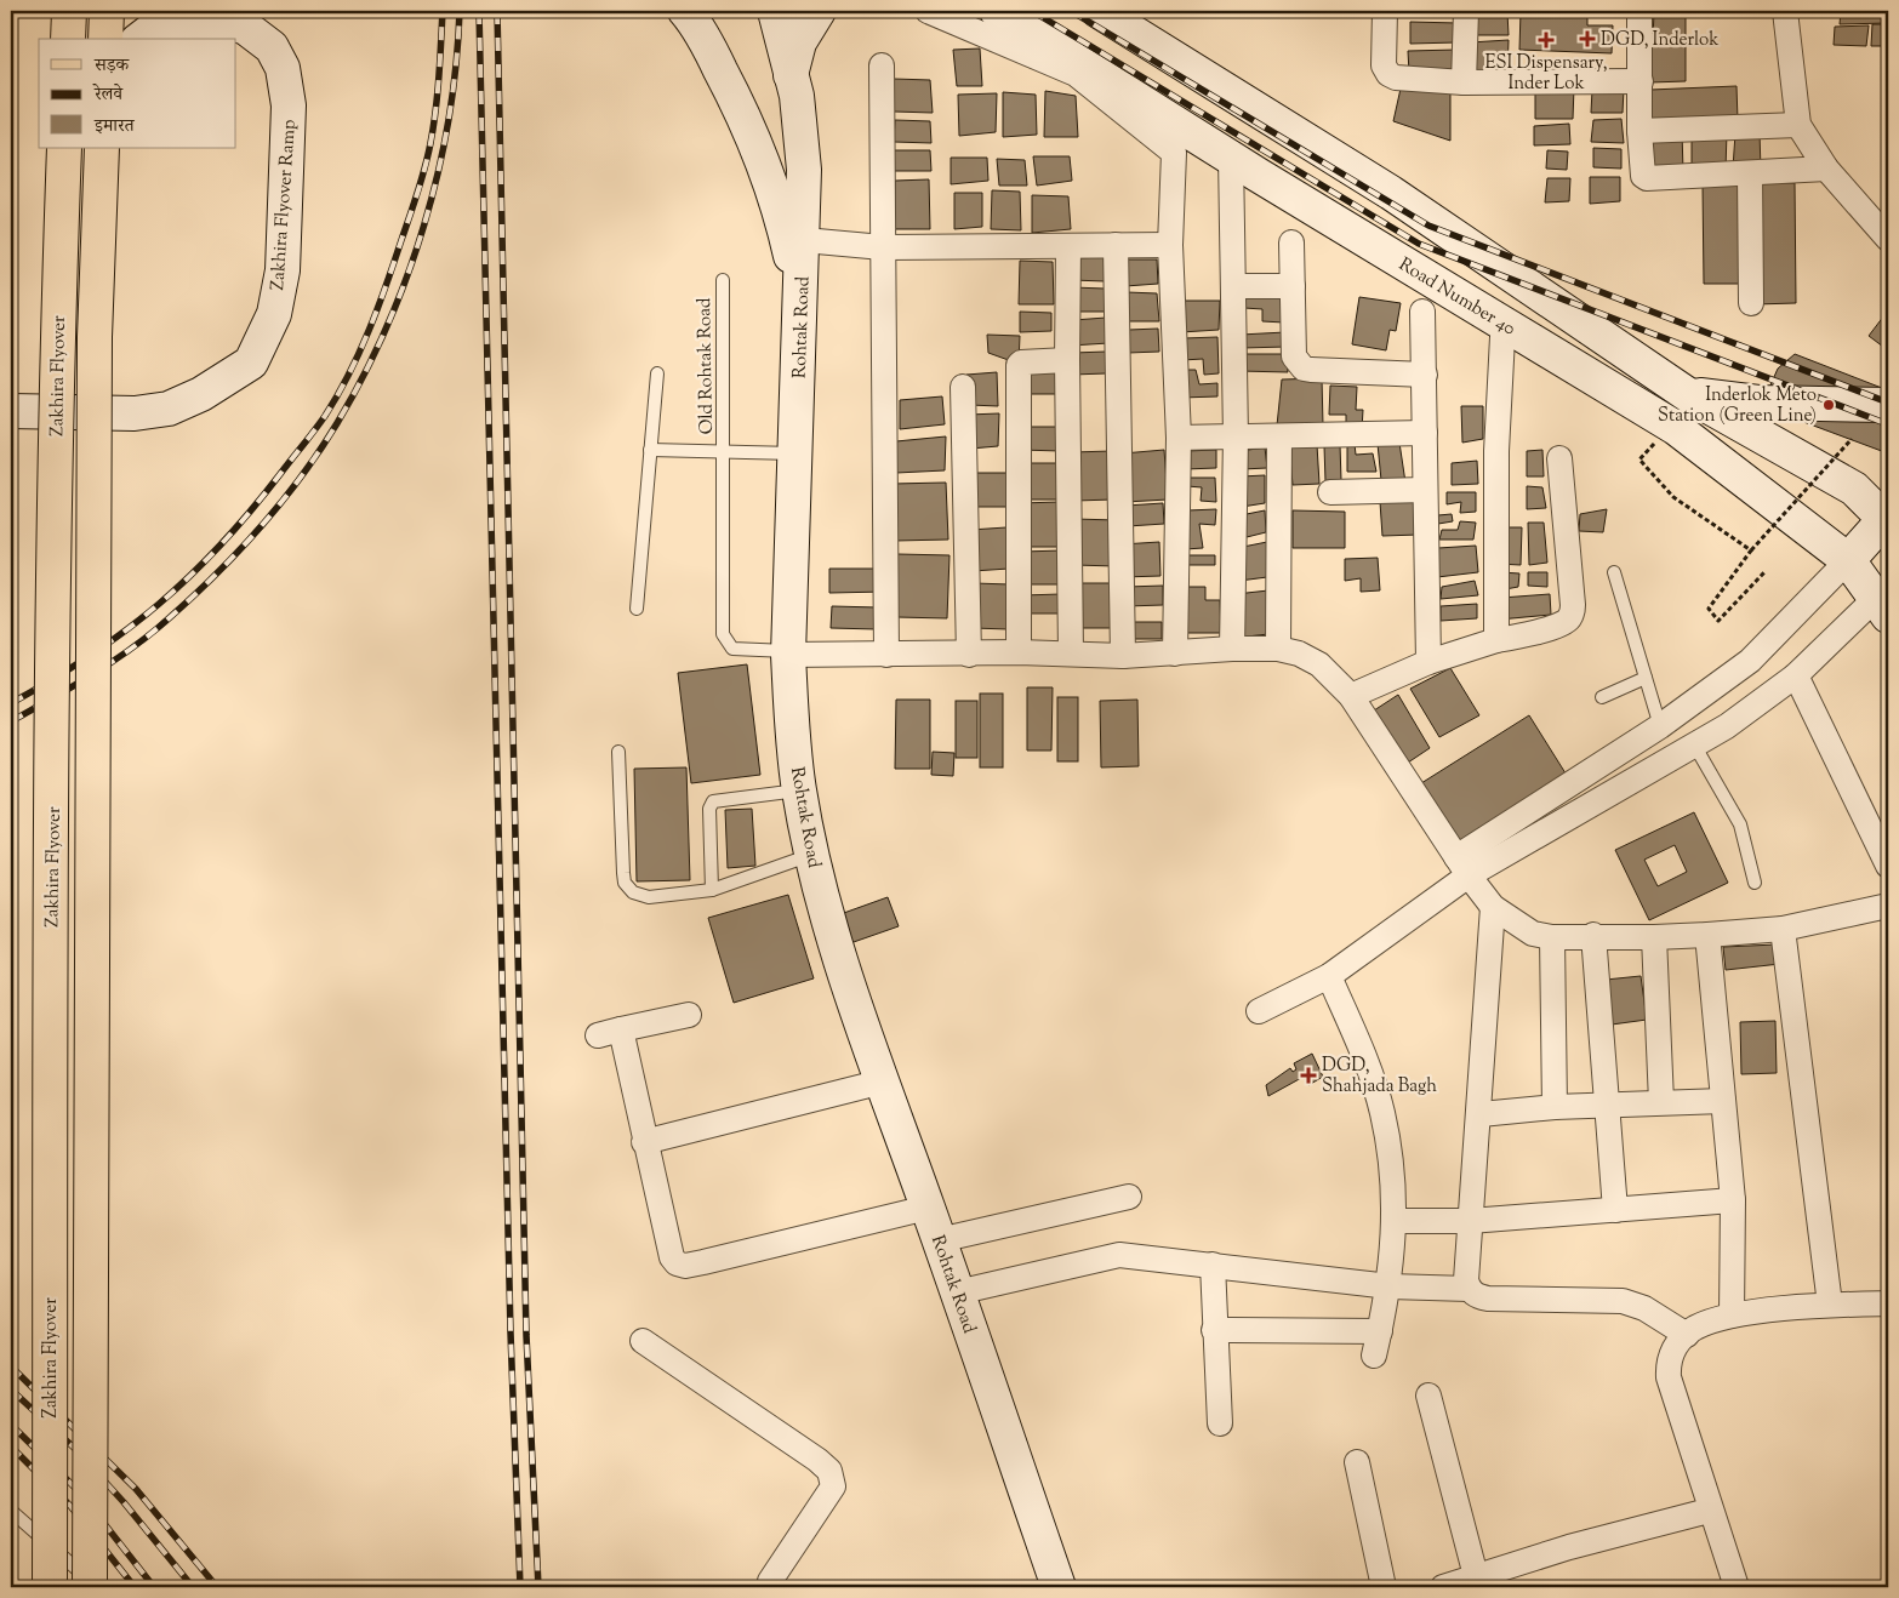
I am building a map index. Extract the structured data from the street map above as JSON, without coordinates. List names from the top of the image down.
{
  "streets": {
    "main road": ["Zakhira Flyover"],
    "street": ["Zakhira Flyover Ramp", "Road Number 40", "Rohtak Road"],
    "lane": ["Old Rohtak Road"]
  },
  "crossings": [
    ["Rohtak Road", "Old Rohtak Road"]
  ],
  "places": {
    "health": ["DGD, Inderlok", "ESI Dispensary, Inder Lok", "DGD, Shahjada Bagh"],
    "other": ["Inderlok Meto Station (Green Line)"]
  },
  "legend": ["सड़क", "रेलवे", "इमारत"]
}
